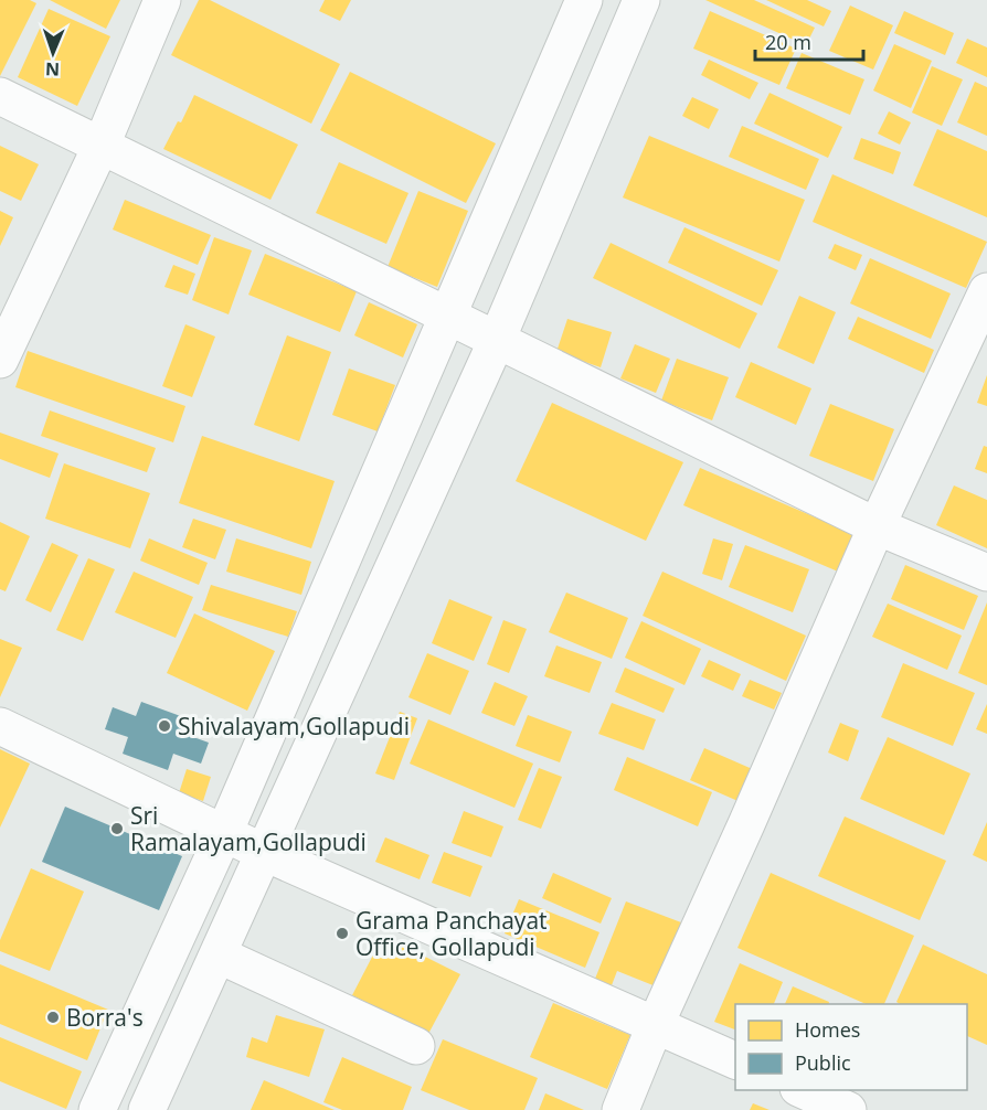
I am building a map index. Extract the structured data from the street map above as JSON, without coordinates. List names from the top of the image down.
{
  "places": [
    "Shivalayam,Gollapudi",
    "Sri Ramalayam,Gollapudi",
    "Grama Panchayat Office, Gollapudi",
    "Borra's"
  ],
  "legend": ["Homes", "Public"],
  "scale_bar": "20 m",
  "north": "bottom"
}
